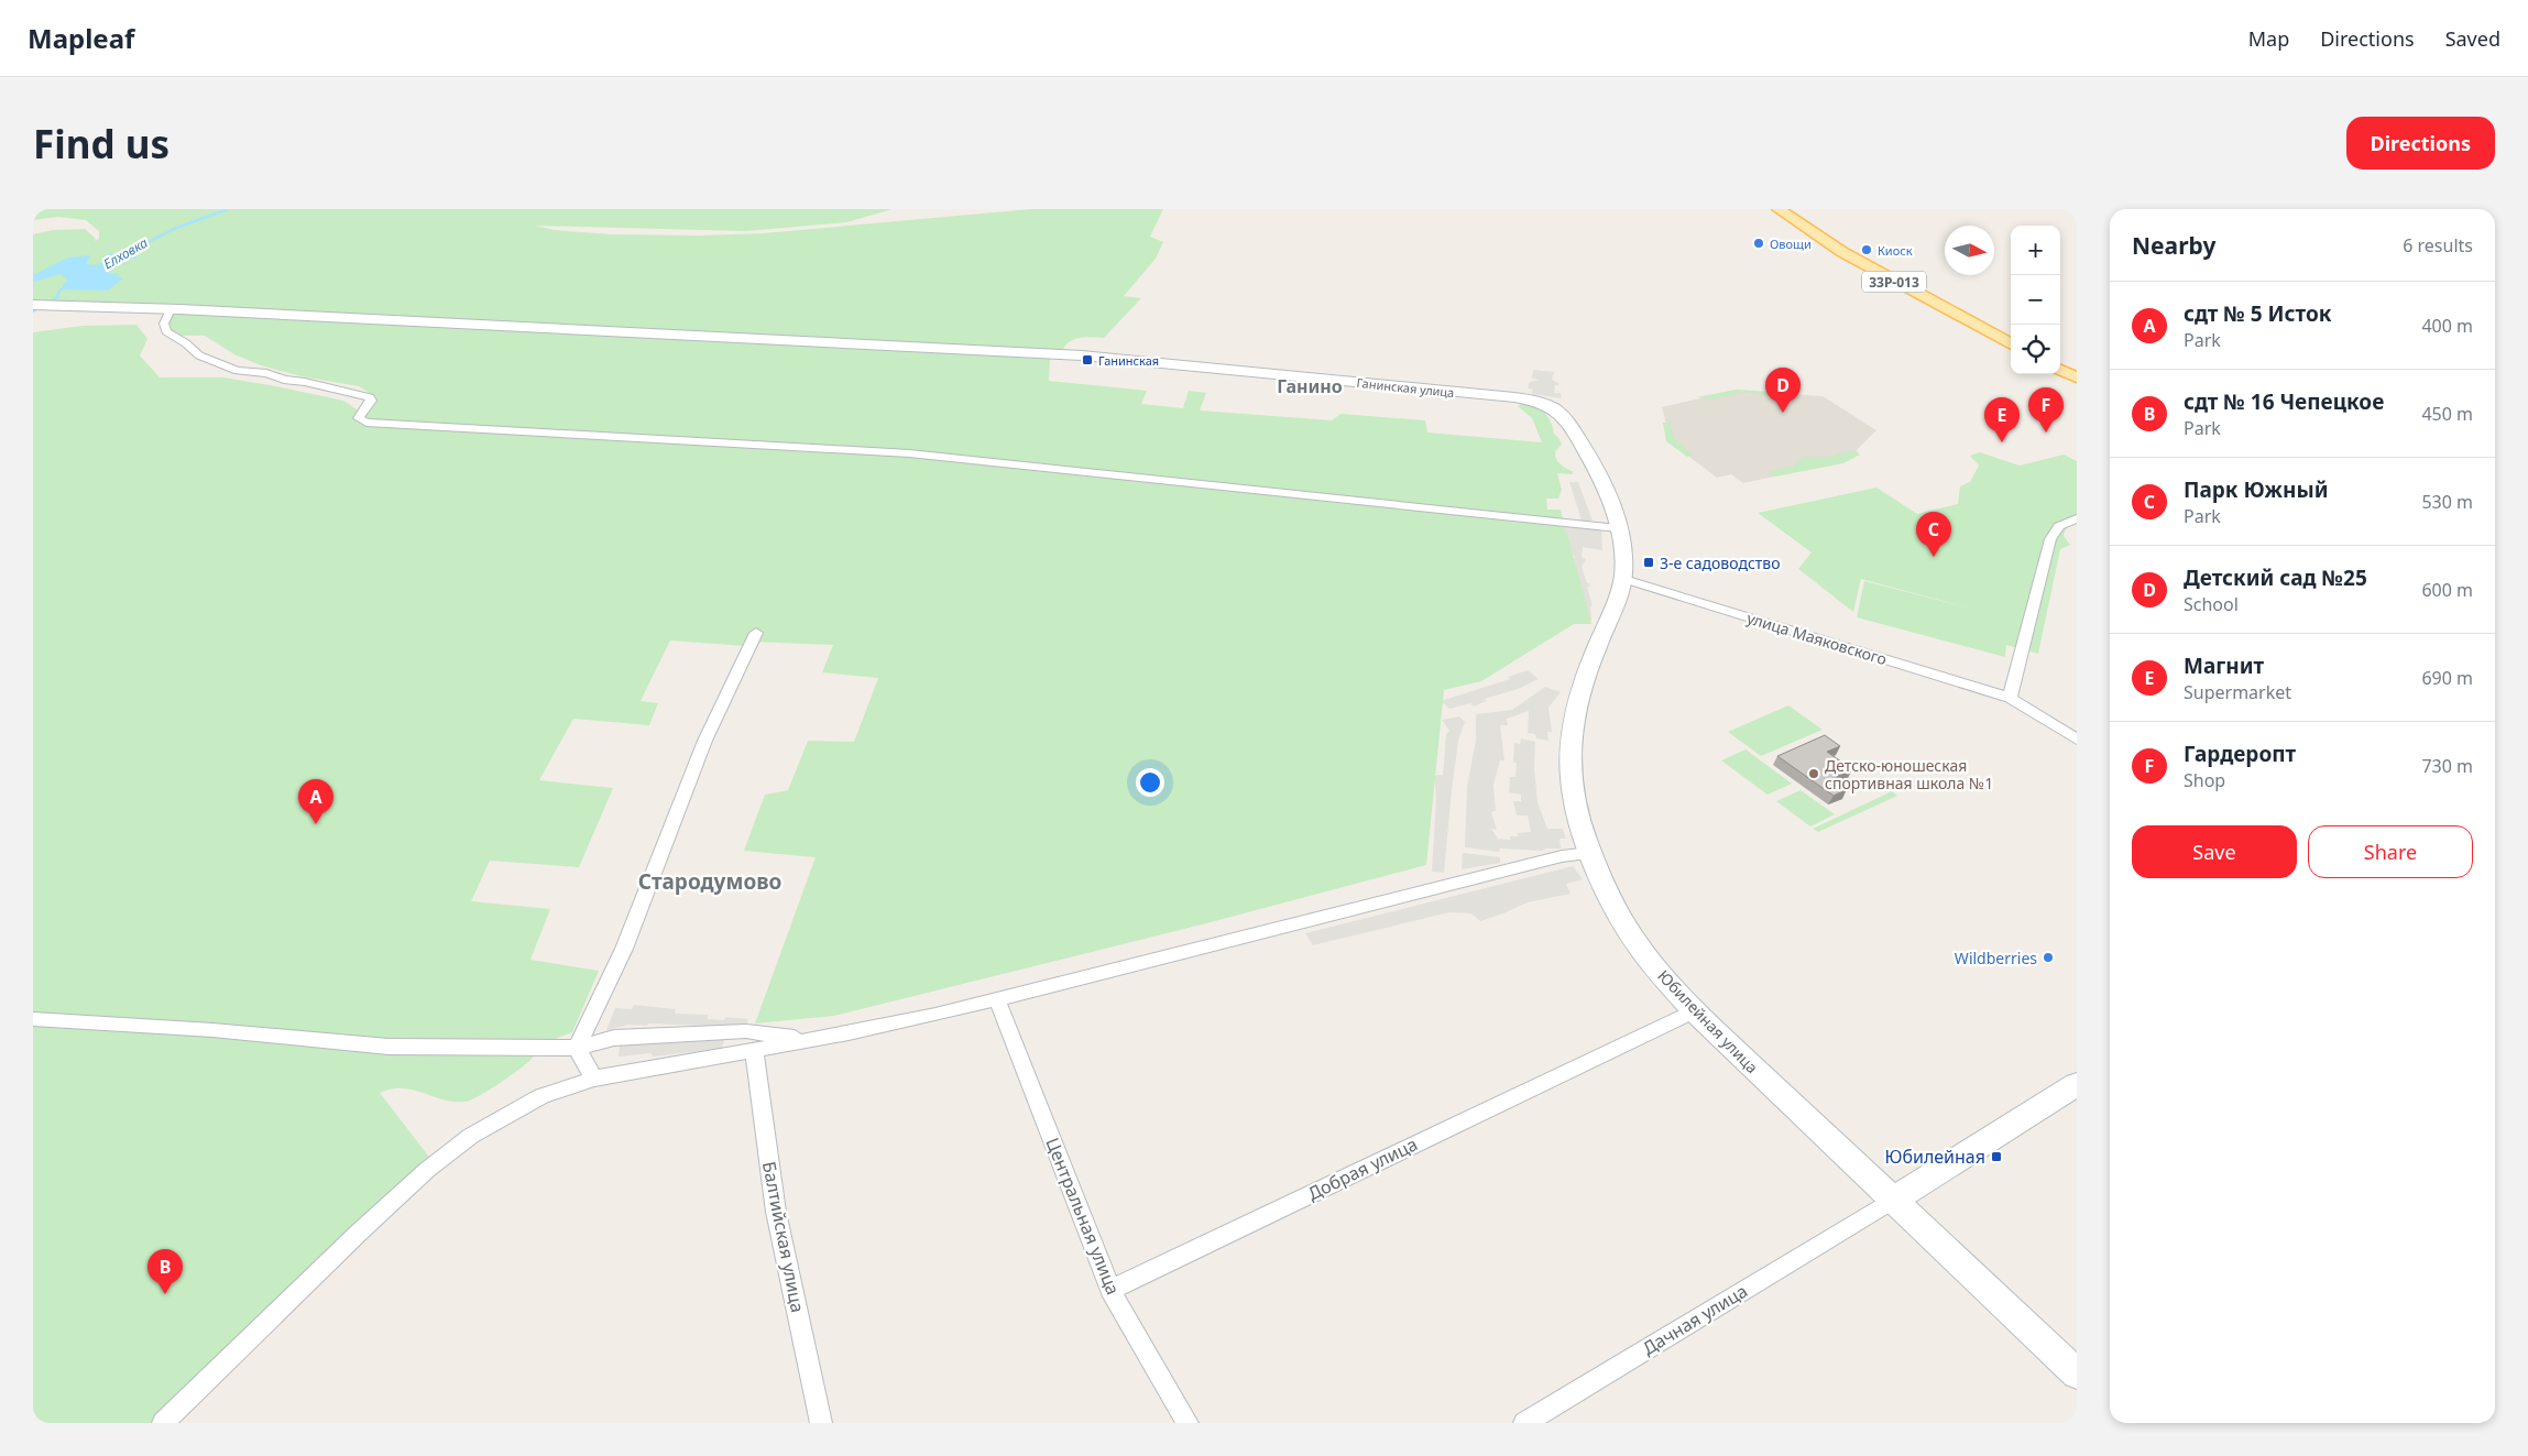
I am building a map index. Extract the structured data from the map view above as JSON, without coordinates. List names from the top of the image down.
{
  "streets": {
    "main road": ["33Р-013"],
    "street": [
      "Ганинская улица",
      "улица Маяковского",
      "Юбилейная улица",
      "Добрая улица",
      "Центральная улица",
      "Балтийская улица",
      "Дачная улица"
    ]
  },
  "crossings": [
    ["Ганинская улица", "Юбилейная улица"],
    ["улица Маяковского", "Юбилейная улица"],
    ["Юбилейная улица", "Добрая улица"],
    ["Юбилейная улица", "Дачная улица"],
    ["Добрая улица", "Центральная улица"]
  ],
  "districts": ["Ганино", "Стародумово"],
  "water": ["Елховка"],
  "places": {
    "other": [
      "Овощи",
      "Киоск",
      "Детско-юношеская спортивная школа №1",
      "Wildberries"
    ],
    "transit": ["Ганинская", "3-е садоводство", "Юбилейная"]
  },
  "north": "right",
  "page": {
    "header": "Mapleaf",
    "nav": ["Map", "Directions", "Saved"],
    "buttons": [
      "Directions",
      ["Save", "Share"]
    ],
    "title": "Find us",
    "heading": ["Nearby", "6 results"],
    "map_buttons": ["+", "−"],
    "list": [
      {
        "mark": "A",
        "name": "сдт № 5 Исток",
        "note": "Park",
        "value": "400 m"
      },
      {
        "mark": "B",
        "name": "сдт № 16 Чепецкое",
        "note": "Park",
        "value": "450 m"
      },
      {
        "mark": "C",
        "name": "Парк Южный",
        "note": "Park",
        "value": "530 m"
      },
      {
        "mark": "D",
        "name": "Детский сад №25",
        "note": "School",
        "value": "600 m"
      },
      {
        "mark": "E",
        "name": "Магнит",
        "note": "Supermarket",
        "value": "690 m"
      },
      {
        "mark": "F",
        "name": "Гардеропт",
        "note": "Shop",
        "value": "730 m"
      }
    ],
    "pins": [
      "D",
      "F",
      "E",
      "C",
      "A",
      "B"
    ]
  }
}
